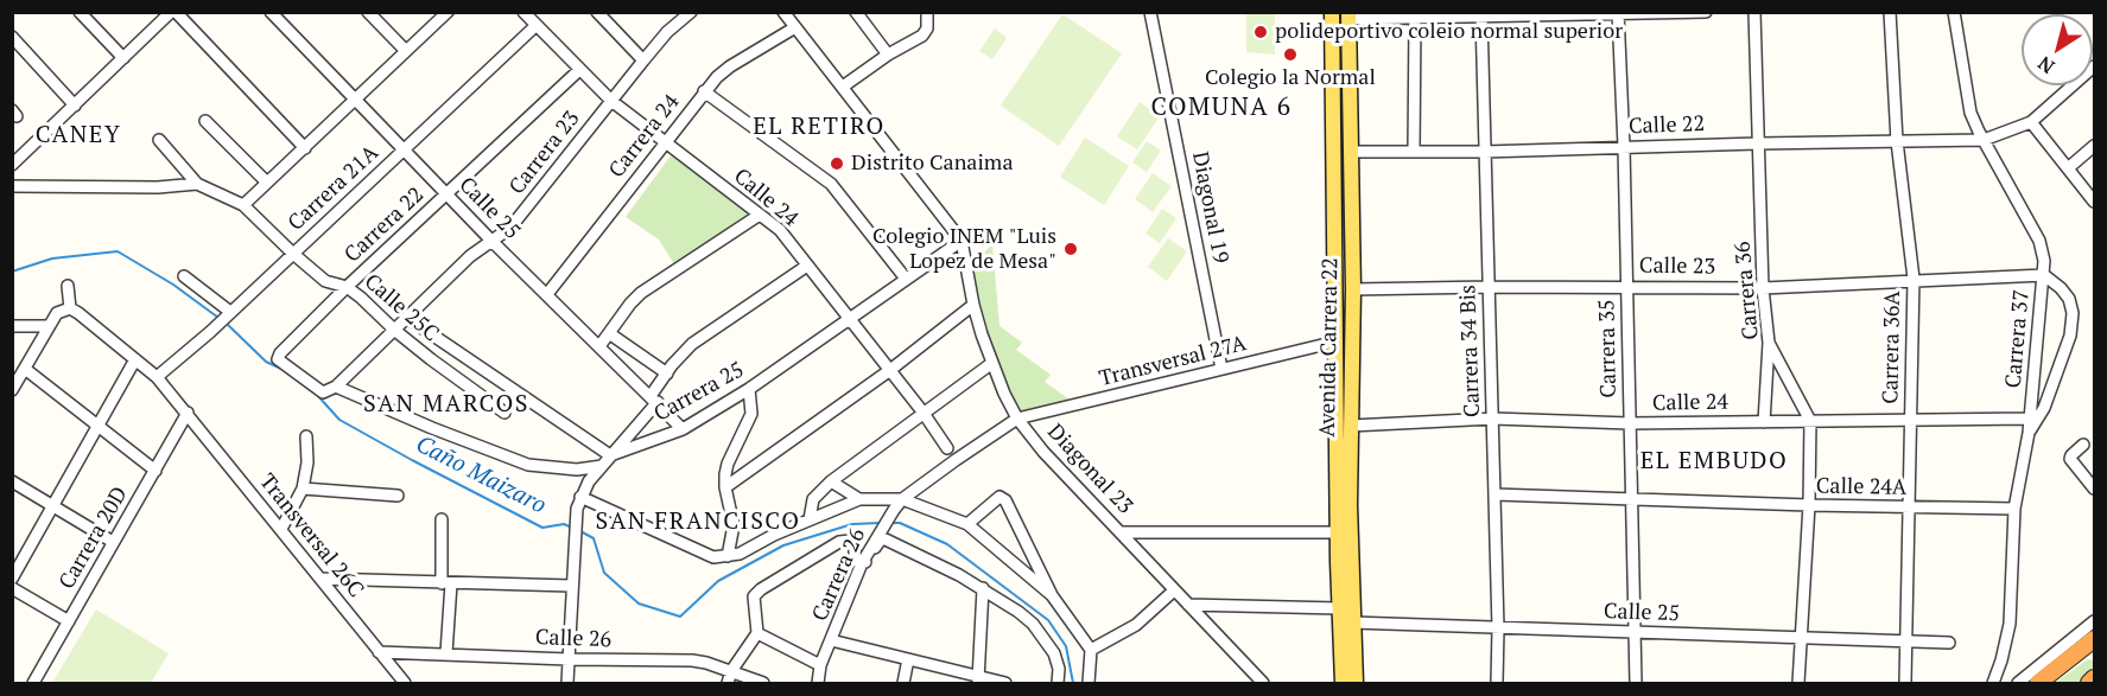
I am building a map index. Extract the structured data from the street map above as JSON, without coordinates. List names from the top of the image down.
{
  "streets": {
    "main road": ["Avenida Carrera 22"],
    "street": [
      "Calle 22",
      "Carrera 24",
      "Carrera 23",
      "Carrera 21A",
      "Calle 24",
      "Diagonal 19",
      "Calle 25",
      "Carrera 22",
      "Calle 23",
      "Carrera 36",
      "Calle 25C",
      "Carrera 37",
      "Carrera 36A",
      "Carrera 35",
      "Carrera 34 Bis",
      "Transversal 27A",
      "Carrera 25",
      "Diagonal 23",
      "Calle 24A",
      "Transversal 26C",
      "Carrera 20D",
      "Carrera 26",
      "Calle 26"
    ]
  },
  "crossings": [
    ["Calle 22", "Carrera 36"],
    ["Calle 22", "Carrera 37"],
    ["Calle 22", "Avenida Carrera 22"],
    ["Calle 22", "Carrera 36A"],
    ["Calle 22", "Carrera 35"],
    ["Calle 22", "Carrera 34 Bis"],
    ["Carrera 24", "Calle 24"],
    ["Carrera 24", "Calle 25"],
    ["Carrera 23", "Calle 24"],
    ["Carrera 23", "Calle 25"],
    ["Carrera 23", "Carrera 22"],
    ["Carrera 23", "Calle 25C"],
    ["Carrera 21A", "Calle 24"],
    ["Carrera 21A", "Calle 25"],
    ["Carrera 21A", "Calle 25C"],
    ["Carrera 21A", "Transversal 26C"],
    ["Calle 24", "Carrera 22"],
    ["Calle 24", "Carrera 36"],
    ["Calle 24", "Carrera 37"],
    ["Calle 24", "Avenida Carrera 22"],
    ["Calle 24", "Carrera 36A"],
    ["Calle 24", "Carrera 35"],
    ["Calle 24", "Carrera 34 Bis"],
    ["Calle 24", "Carrera 25"],
    ["Diagonal 19", "Transversal 27A"],
    ["Calle 25", "Carrera 22"],
    ["Calle 25", "Carrera 36"],
    ["Calle 25", "Avenida Carrera 22"],
    ["Calle 25", "Carrera 36A"],
    ["Calle 25", "Carrera 35"],
    ["Calle 25", "Carrera 34 Bis"],
    ["Calle 25", "Carrera 25"],
    ["Carrera 22", "Calle 25C"],
    ["Calle 23", "Carrera 36"],
    ["Calle 23", "Carrera 37"],
    ["Calle 23", "Avenida Carrera 22"],
    ["Calle 23", "Carrera 36A"],
    ["Calle 23", "Carrera 35"],
    ["Calle 23", "Carrera 34 Bis"],
    ["Carrera 36", "Calle 24A"],
    ["Calle 25C", "Carrera 25"],
    ["Carrera 37", "Calle 24A"],
    ["Avenida Carrera 22", "Transversal 27A"],
    ["Carrera 36A", "Calle 24A"],
    ["Carrera 35", "Calle 24A"],
    ["Carrera 34 Bis", "Calle 24A"],
    ["Transversal 27A", "Diagonal 23"],
    ["Transversal 27A", "Carrera 26"],
    ["Carrera 25", "Diagonal 23"],
    ["Diagonal 23", "Carrera 26"],
    ["Transversal 26C", "Carrera 20D"],
    ["Transversal 26C", "Calle 26"]
  ],
  "districts": [
    "COMUNA 6",
    "EL RETIRO",
    "CANEY",
    "SAN MARCOS",
    "EL EMBUDO",
    "SAN FRANCISCO"
  ],
  "water": ["Caño Maizaro"],
  "places": [
    "polideportivo coleio normal superior",
    "Colegio la Normal",
    "Distrito Canaima",
    "Colegio INEM \"Luis Lopez de Mesa\""
  ],
  "north": "bottom left"
}
